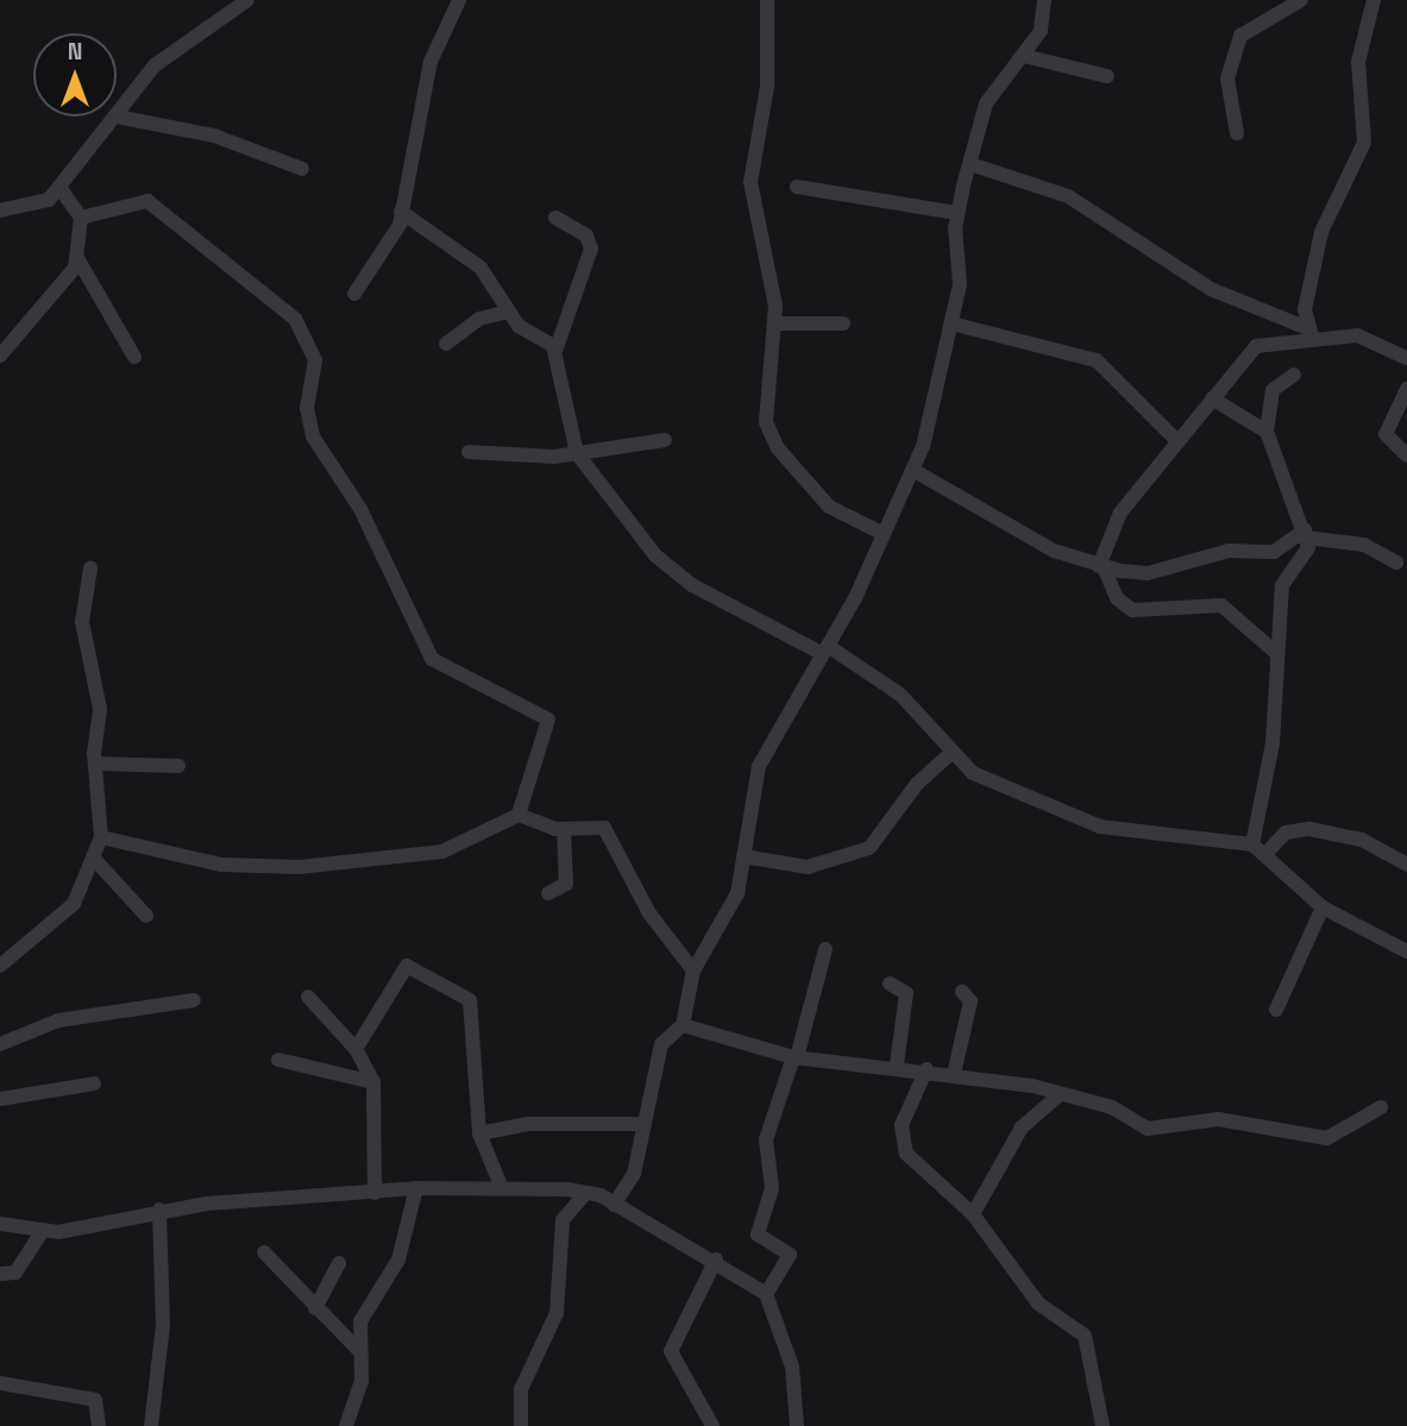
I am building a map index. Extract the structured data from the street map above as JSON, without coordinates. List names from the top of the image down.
{
  "north": "top"
}
